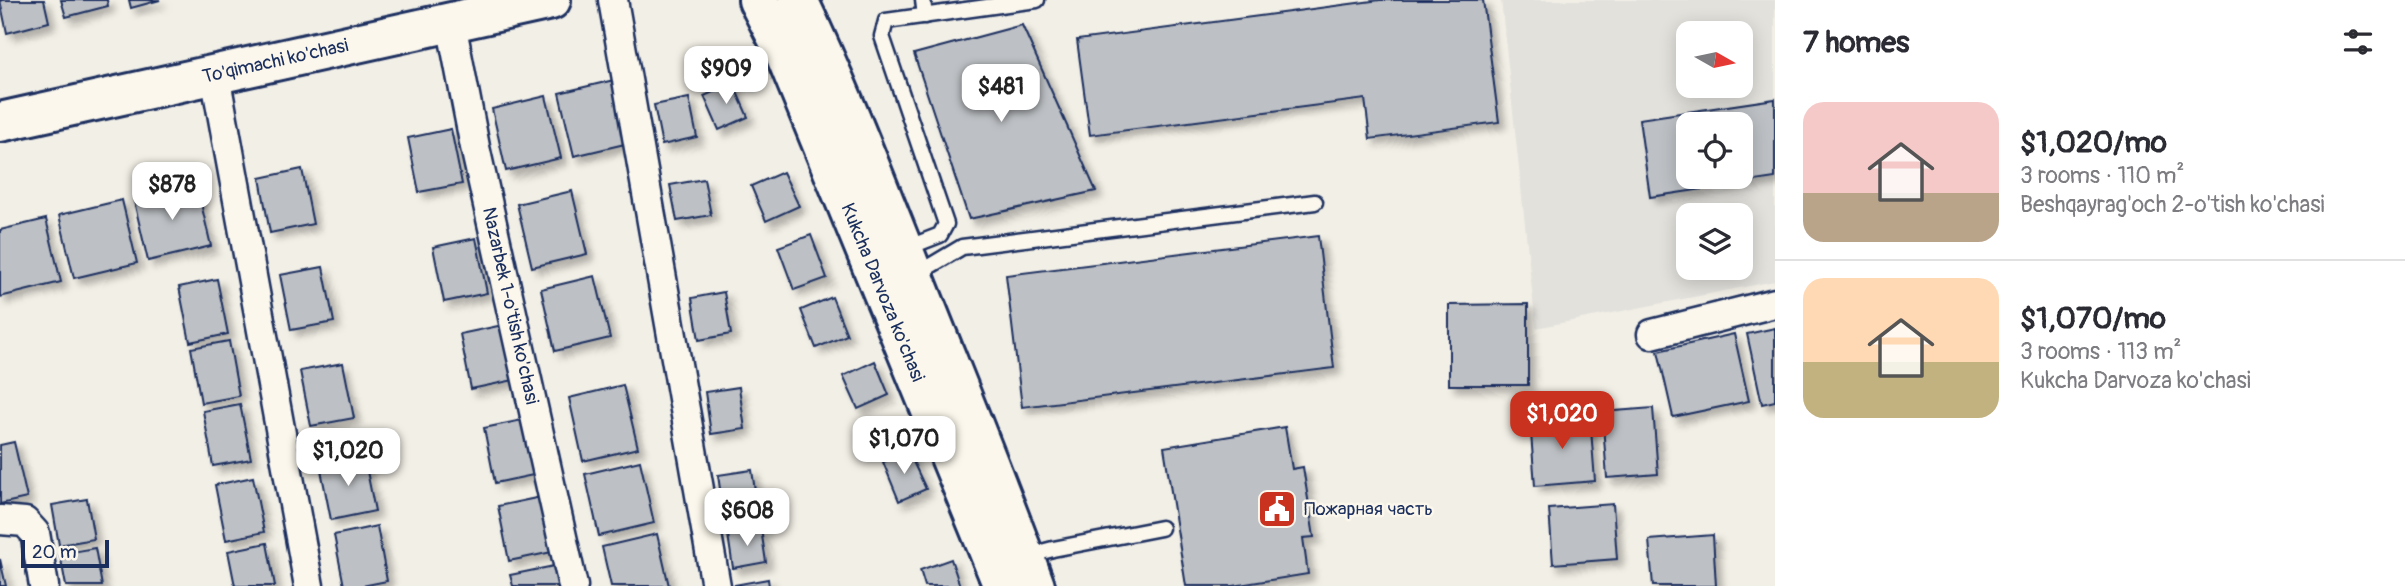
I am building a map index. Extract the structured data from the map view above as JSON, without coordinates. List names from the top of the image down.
{
  "streets": {
    "main road": ["To'qimachi ko'chasi", "Kukcha Darvoza ko'chasi"],
    "street": ["Nazarbek 1-o'tish ko'chasi"]
  },
  "crossings": [
    ["To'qimachi ko'chasi", "Nazarbek 1-o'tish ko'chasi"]
  ],
  "places": {
    "public building": ["Пожарная часть"]
  },
  "scale_bar": "20 m",
  "north": "right",
  "page": {
    "heading": "7 homes",
    "price": [
      "$909",
      "$481",
      "$878",
      "$1,020",
      "$1,070",
      "$1,020",
      "$608"
    ],
    "list": [
      {
        "name": "$1,020/mo",
        "note": "3 rooms · 110 m² · Beshqayrag'och 2-o'tish ko'chasi"
      },
      {
        "name": "$1,070/mo",
        "note": "3 rooms · 113 m² · Kukcha Darvoza ko'chasi"
      }
    ],
    "scale": "20 m"
  }
}
